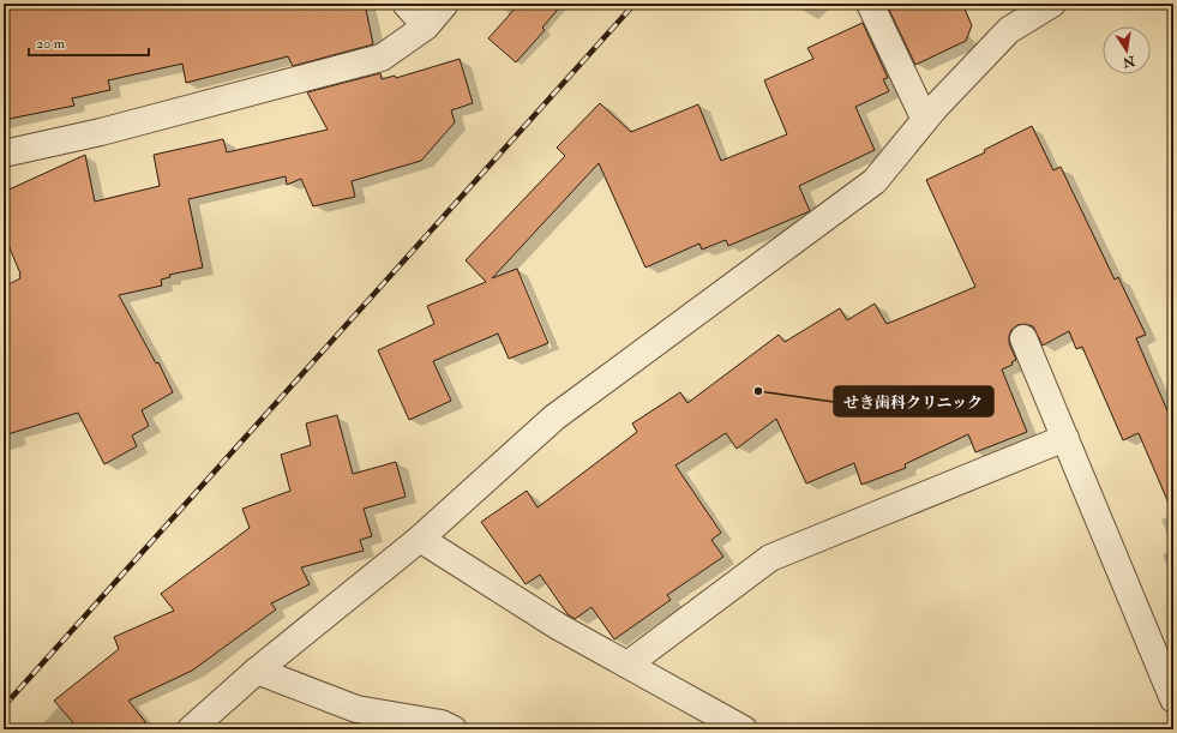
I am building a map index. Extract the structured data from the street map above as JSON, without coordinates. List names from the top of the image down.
{
  "places": ["せき歯科クリニック"],
  "scale_bar": "20 m",
  "north": "bottom"
}
